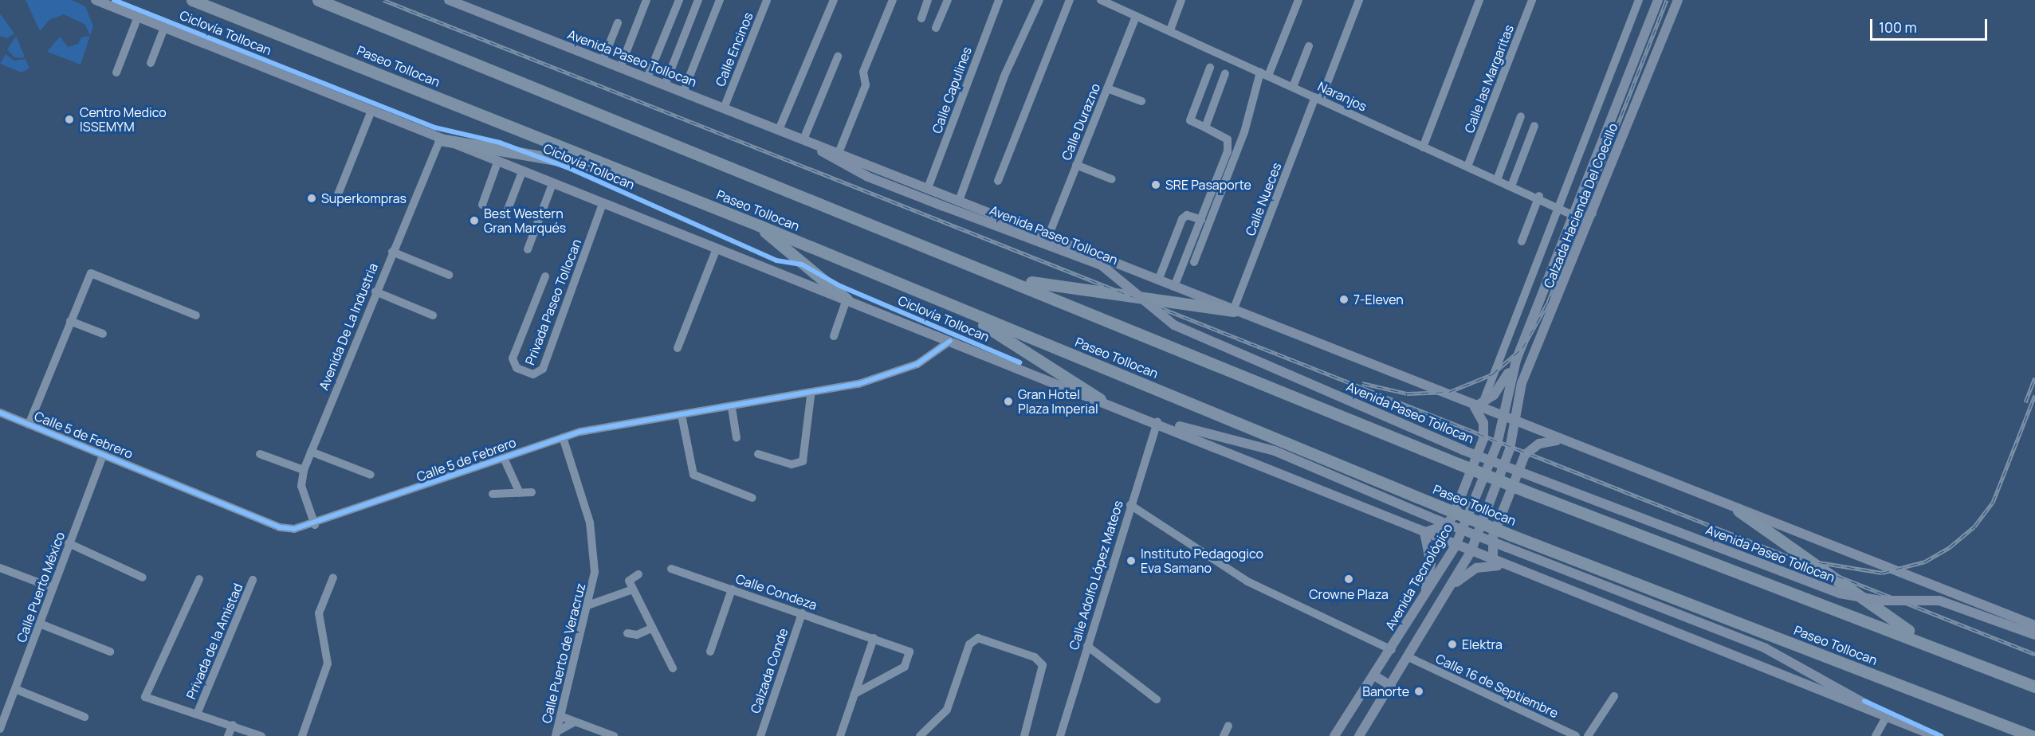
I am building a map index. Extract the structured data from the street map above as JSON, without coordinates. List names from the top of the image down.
{
  "streets": {
    "highway": ["Paseo Tollocan"],
    "main road": ["Avenida Paseo Tollocan", "Calzada Hacienda Del Coecillo", "Avenida Tecnológico"],
    "street": [
      "Calle Encinos",
      "Calle las Margaritas",
      "Calle Capulines",
      "Naranjos",
      "Calle Durazno",
      "Calle Nueces",
      "Privada Paseo Tollocan",
      "Avenida De La Industria",
      "Calle 5 de Febrero",
      "Calle Adolfo López Mateos",
      "Calle Puerto México",
      "Calle Condeza",
      "Privada de la Amistad",
      "Calle Puerto de Veracruz",
      "Calzada Conde",
      "Calle 16 de Septiembre"
    ],
    "cycle path": ["Ciclovía Tollocan"]
  },
  "crossings": [
    ["Calle Encinos", "Avenida Paseo Tollocan"],
    ["Avenida Paseo Tollocan", "Calle Capulines"],
    ["Avenida Paseo Tollocan", "Calle Durazno"],
    ["Avenida Paseo Tollocan", "Calle Nueces"],
    ["Avenida Paseo Tollocan", "Calzada Hacienda Del Coecillo"],
    ["Avenida Paseo Tollocan", "Avenida Tecnológico"],
    ["Calle las Margaritas", "Naranjos"],
    ["Naranjos", "Calle Durazno"],
    ["Naranjos", "Calle Nueces"],
    ["Naranjos", "Calzada Hacienda Del Coecillo"],
    ["Calzada Hacienda Del Coecillo", "Avenida Tecnológico"],
    ["Avenida De La Industria", "Calle 5 de Febrero"],
    ["Calle 5 de Febrero", "Calle Puerto México"],
    ["Calle 5 de Febrero", "Calle Puerto de Veracruz"],
    ["Calle Condeza", "Calzada Conde"]
  ],
  "places": [
    "Centro Medico ISSEMYM",
    "SRE Pasaporte",
    "Superkompras",
    "Best Western Gran Marqués",
    "7-Eleven",
    "Gran Hotel Plaza Imperial",
    "Instituto Pedagogico Eva Samano",
    "Crowne Plaza",
    "Elektra",
    "Banorte"
  ],
  "scale_bar": "100 m"
}
